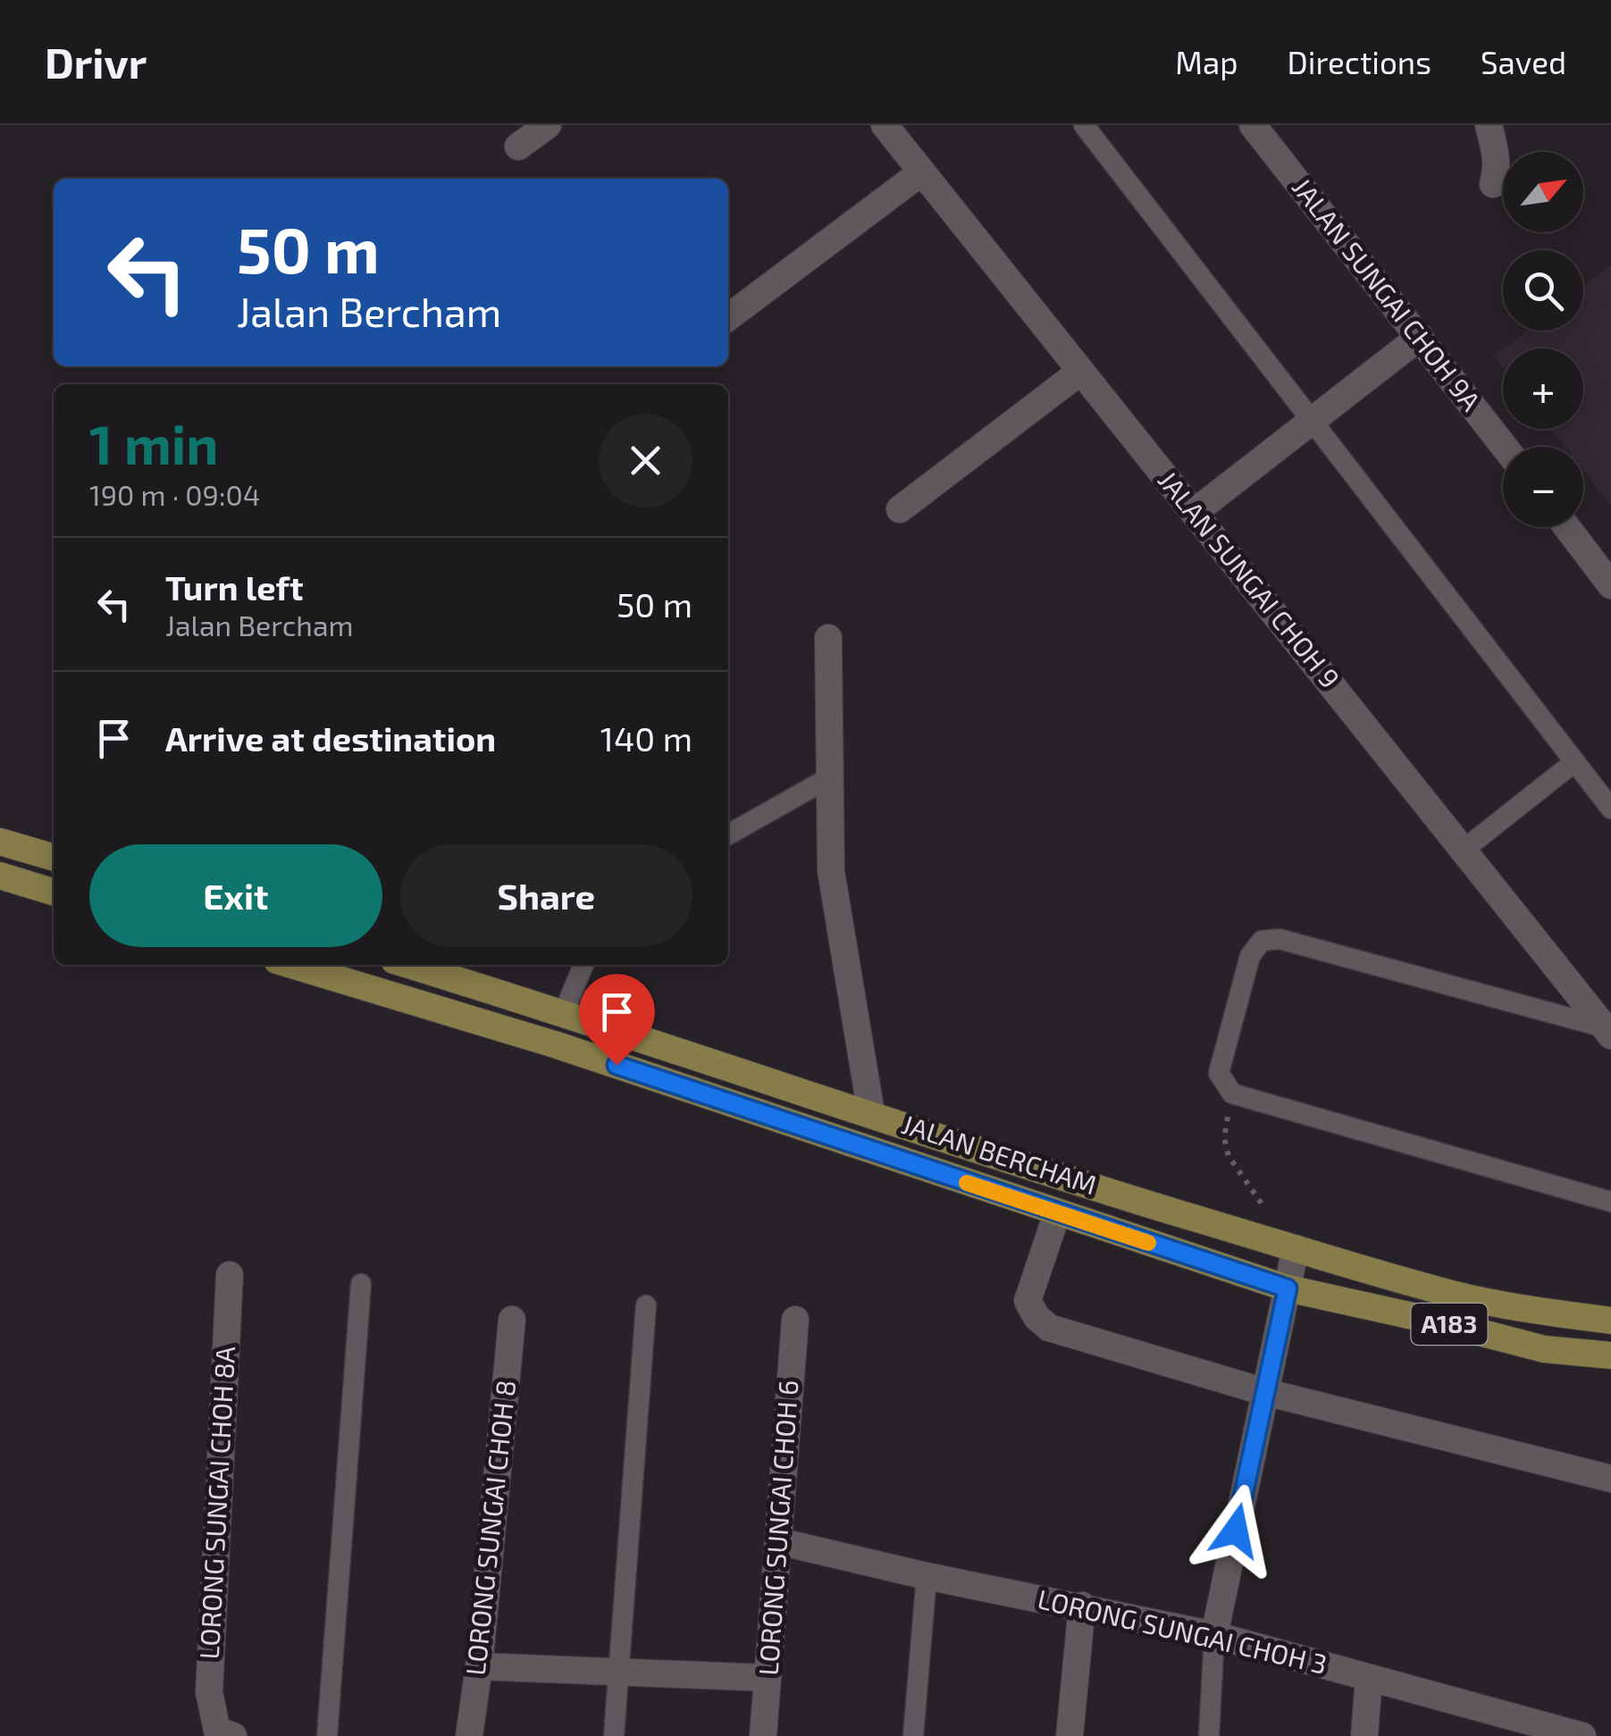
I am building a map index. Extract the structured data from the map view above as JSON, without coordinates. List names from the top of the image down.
{
  "streets": {
    "main road": ["JALAN BERCHAM", "A183"],
    "street": [
      "JALAN SUNGAI CHOH 9A",
      "JALAN SUNGAI CHOH 9",
      "LORONG SUNGAI CHOH 8A",
      "LORONG SUNGAI CHOH 8",
      "LORONG SUNGAI CHOH 6",
      "LORONG SUNGAI CHOH 3"
    ]
  },
  "crossings": [
    ["LORONG SUNGAI CHOH 6", "LORONG SUNGAI CHOH 3"]
  ],
  "north": "top right",
  "page": {
    "header": "Drivr",
    "nav": ["Map", "Directions", "Saved"],
    "map_buttons": ["+", "−"],
    "turn": ["50 m", "Jalan Bercham"],
    "heading": ["1 min", "190 m · 09:04"],
    "list": [
      {
        "name": "Turn left",
        "note": "Jalan Bercham",
        "value": "50 m"
      },
      {
        "name": "Arrive at destination",
        "value": "140 m"
      }
    ],
    "buttons": ["Exit", "Share"]
  }
}
